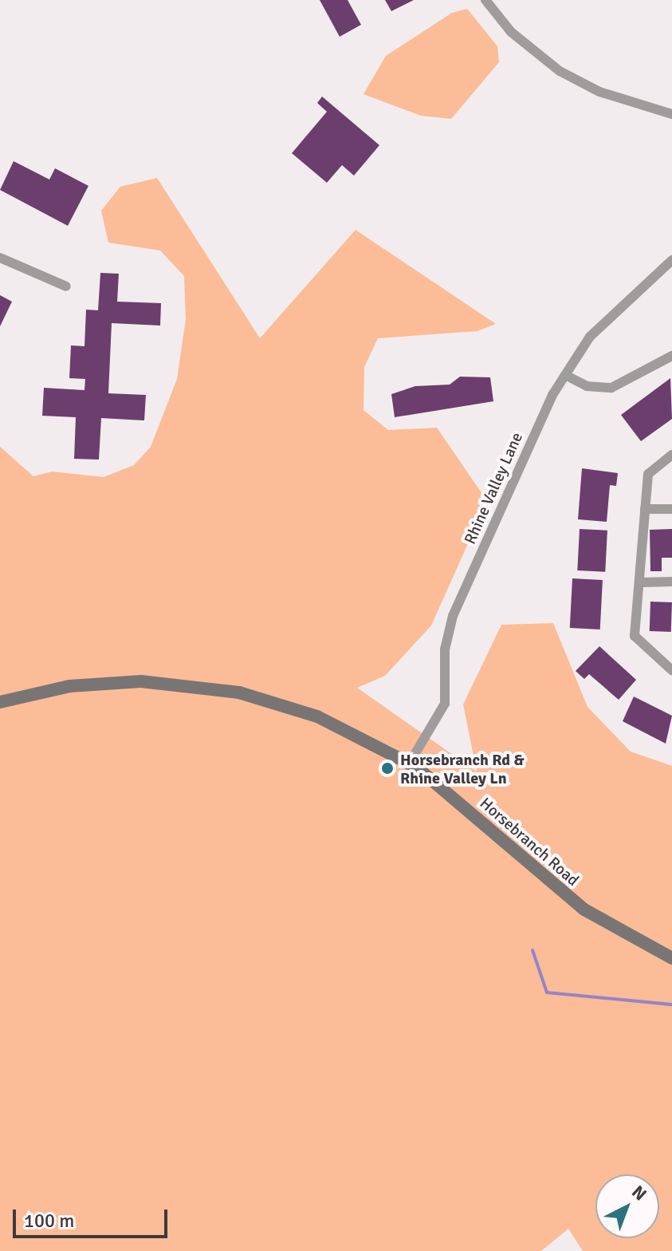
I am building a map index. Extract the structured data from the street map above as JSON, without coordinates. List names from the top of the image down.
{
  "streets": {
    "street": ["Rhine Valley Lane", "Horsebranch Road"]
  },
  "crossings": [
    ["Rhine Valley Lane", "Horsebranch Road"]
  ],
  "places": ["Horsebranch Rd & Rhine Valley Ln"],
  "scale_bar": "100 m",
  "north": "top right"
}
